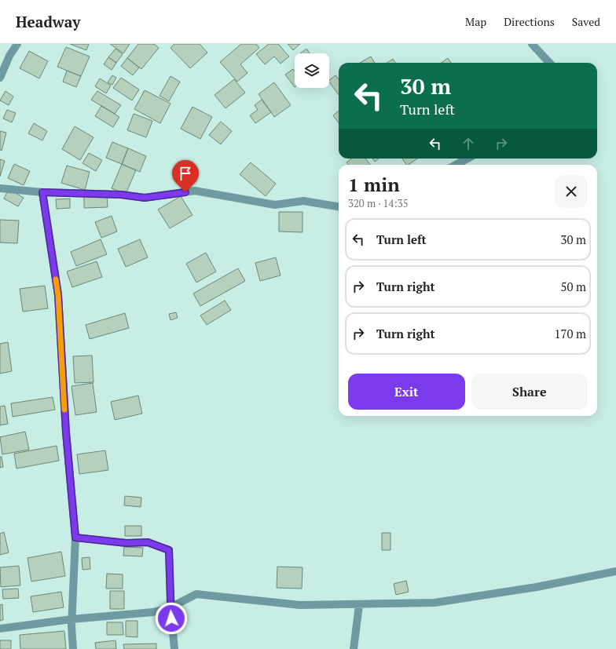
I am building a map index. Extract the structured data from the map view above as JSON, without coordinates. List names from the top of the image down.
{
  "page": {
    "header": "Headway",
    "nav": ["Map", "Directions", "Saved"],
    "turn": ["30 m", "Turn left"],
    "heading": ["1 min", "320 m · 14:35"],
    "list": [
      {
        "name": "Turn left",
        "value": "30 m"
      },
      {
        "name": "Turn right",
        "value": "50 m"
      },
      {
        "name": "Turn right",
        "value": "170 m"
      }
    ],
    "buttons": ["Exit", "Share"]
  }
}
